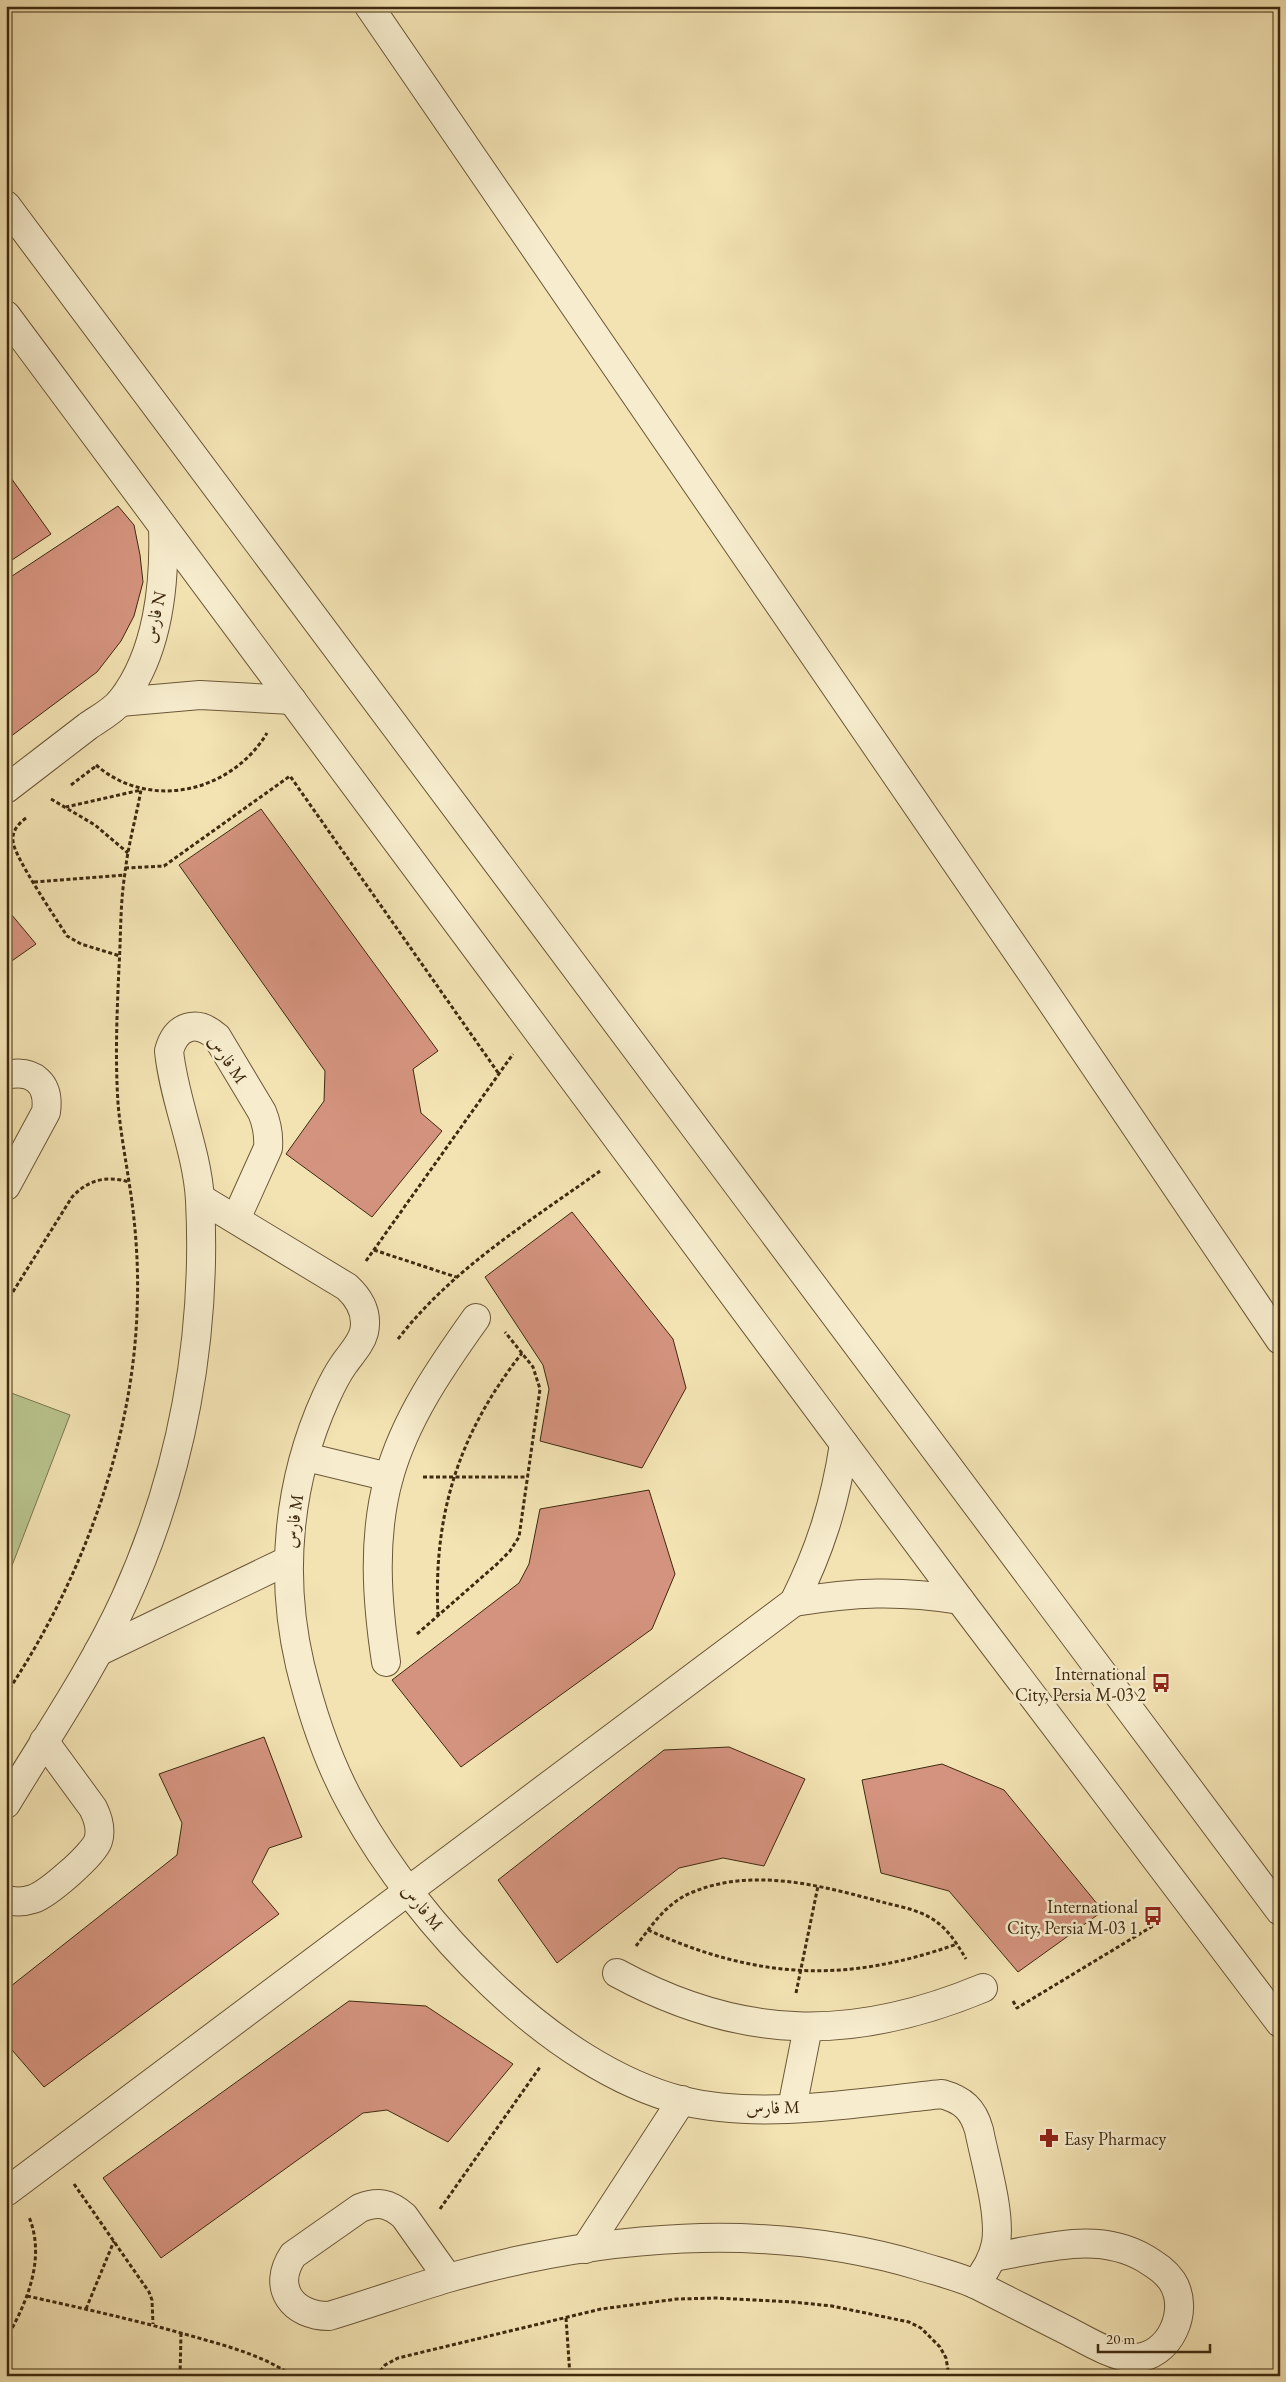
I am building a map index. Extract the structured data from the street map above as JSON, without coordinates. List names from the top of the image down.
{
  "streets": {
    "street": ["فارس N", "فارس M"]
  },
  "places": {
    "bus stop": ["International City, Persia M-03 2", "International City, Persia M-03 1"],
    "pharmacy": ["Easy Pharmacy"]
  },
  "scale_bar": "20 m"
}
